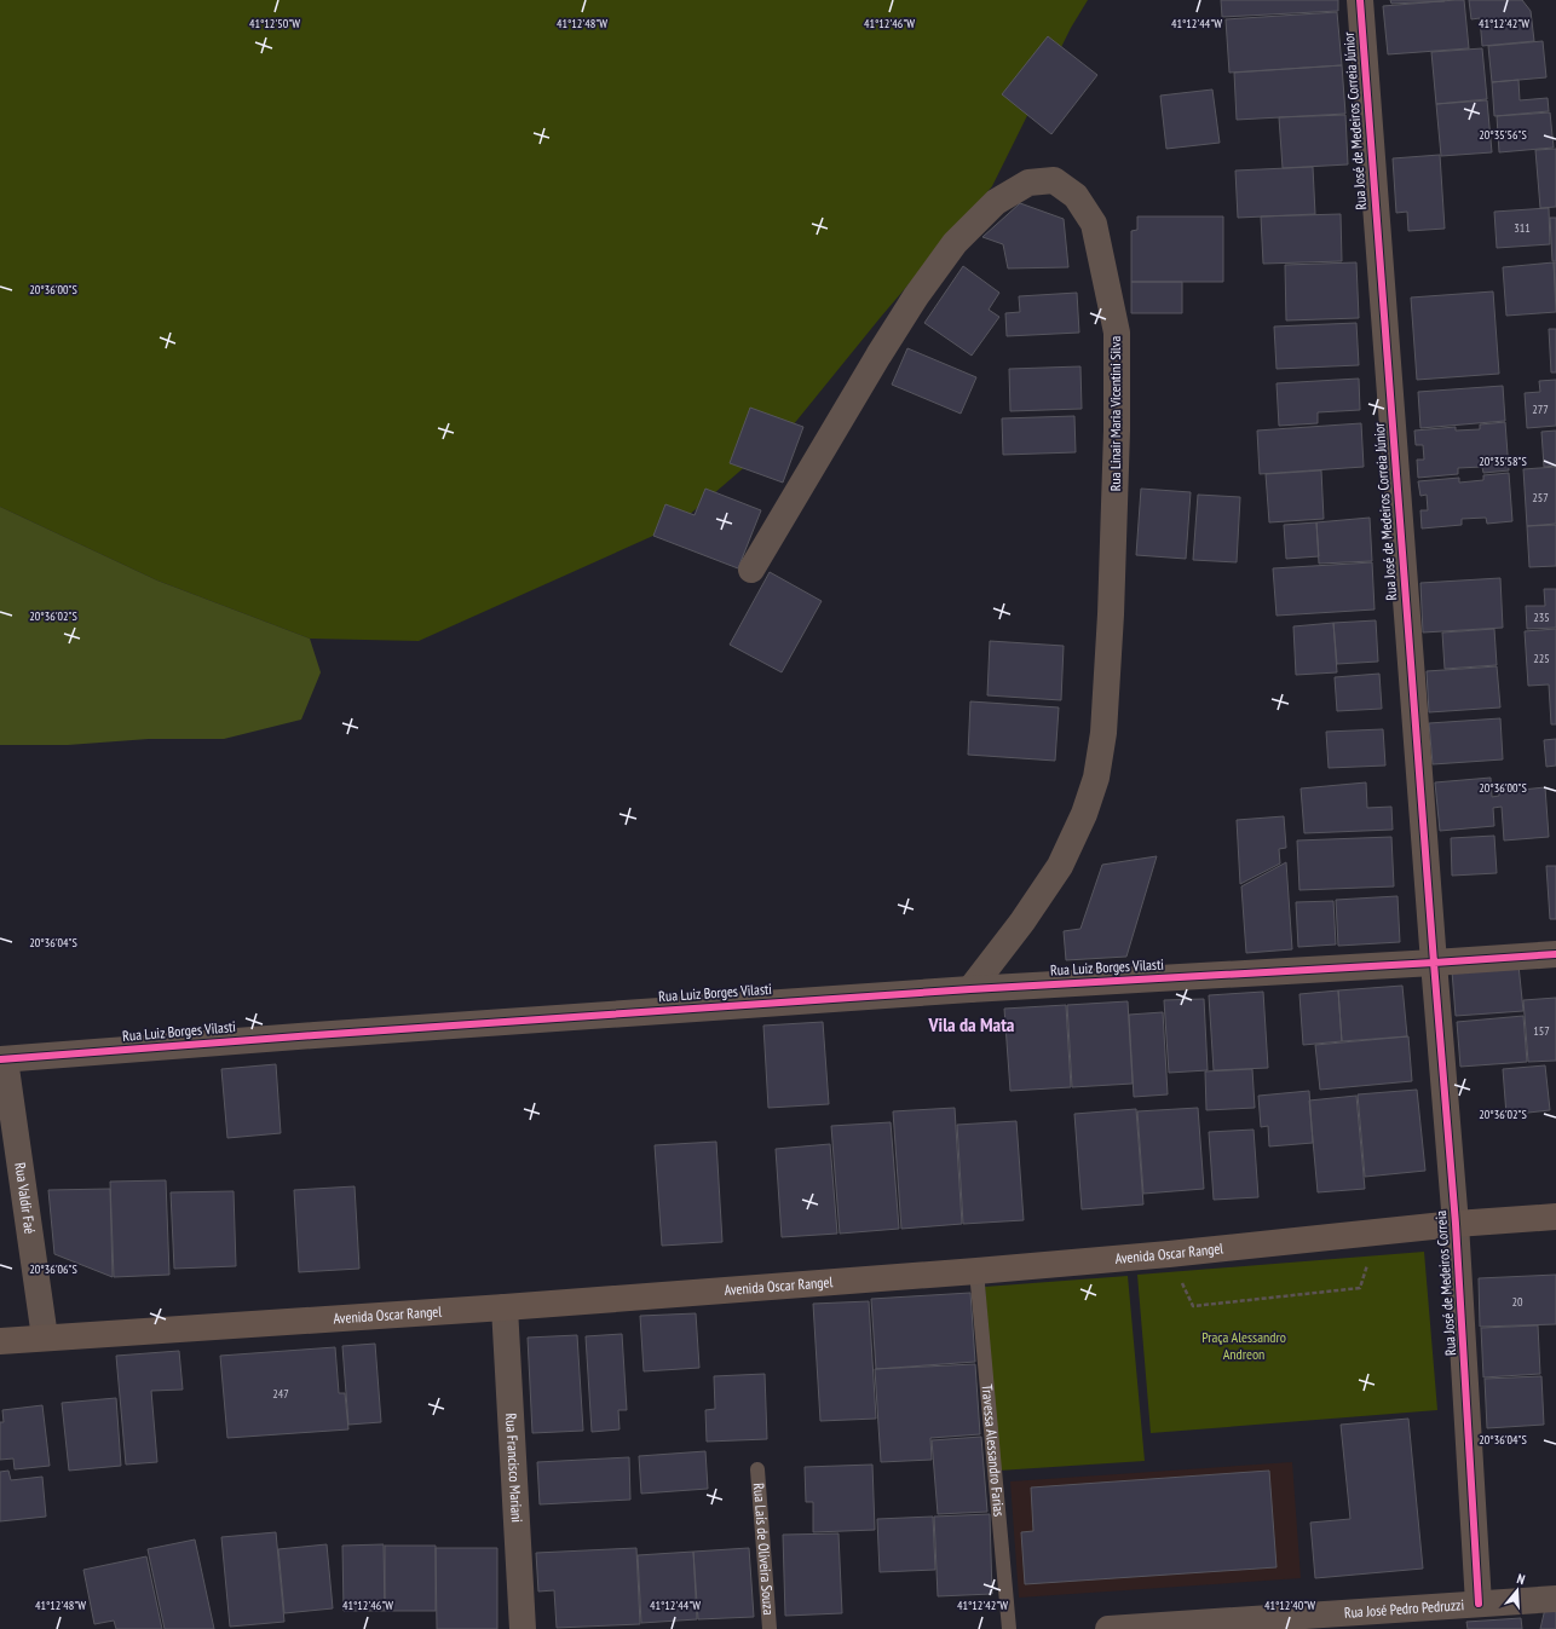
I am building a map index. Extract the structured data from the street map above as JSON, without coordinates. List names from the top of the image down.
{
  "streets": {
    "main road": ["Avenida Oscar Rangel"],
    "street": [
      "Rua José de Medeiros Correia Júnior",
      "Rua Linair Maria Vicentini Silva",
      "Rua Luiz Borges Vilasti",
      "Rua Valdir Faé",
      "Rua José de Medeiros Correia",
      "Rua Francisco Mariani",
      "Rua José Pedro Pedruzzi"
    ],
    "lane": ["Travessa Alessandro Farias", "Rua Laís de Oliveira Souza"]
  },
  "crossings": [
    ["Rua José de Medeiros Correia Júnior", "Rua Luiz Borges Vilasti"],
    ["Rua José de Medeiros Correia Júnior", "Rua José de Medeiros Correia"],
    ["Rua Linair Maria Vicentini Silva", "Rua Luiz Borges Vilasti"],
    ["Rua Luiz Borges Vilasti", "Rua Valdir Faé"],
    ["Rua Luiz Borges Vilasti", "Rua José de Medeiros Correia"],
    ["Rua Valdir Faé", "Avenida Oscar Rangel"],
    ["Avenida Oscar Rangel", "Rua José de Medeiros Correia"],
    ["Avenida Oscar Rangel", "Travessa Alessandro Farias"],
    ["Avenida Oscar Rangel", "Rua Francisco Mariani"],
    ["Rua José de Medeiros Correia", "Rua José Pedro Pedruzzi"]
  ],
  "districts": ["Vila da Mata"],
  "parks": ["Praça Alessandro Andreon"],
  "house_numbers": [
    "311",
    "277",
    "257",
    "235",
    "225",
    "157",
    "20",
    "247"
  ],
  "north": "top",
  "coordinates": [
    "41°12'50\"W",
    "41°12'48\"W",
    "41°12'46\"W",
    "41°12'44\"W",
    "41°12'42\"W",
    "20°35'56\"S",
    "20°36'00\"S",
    "20°35'58\"S",
    "20°36'02\"S",
    "20°36'04\"S",
    "20°36'06\"S",
    "41°12'40\"W"
  ]
}
